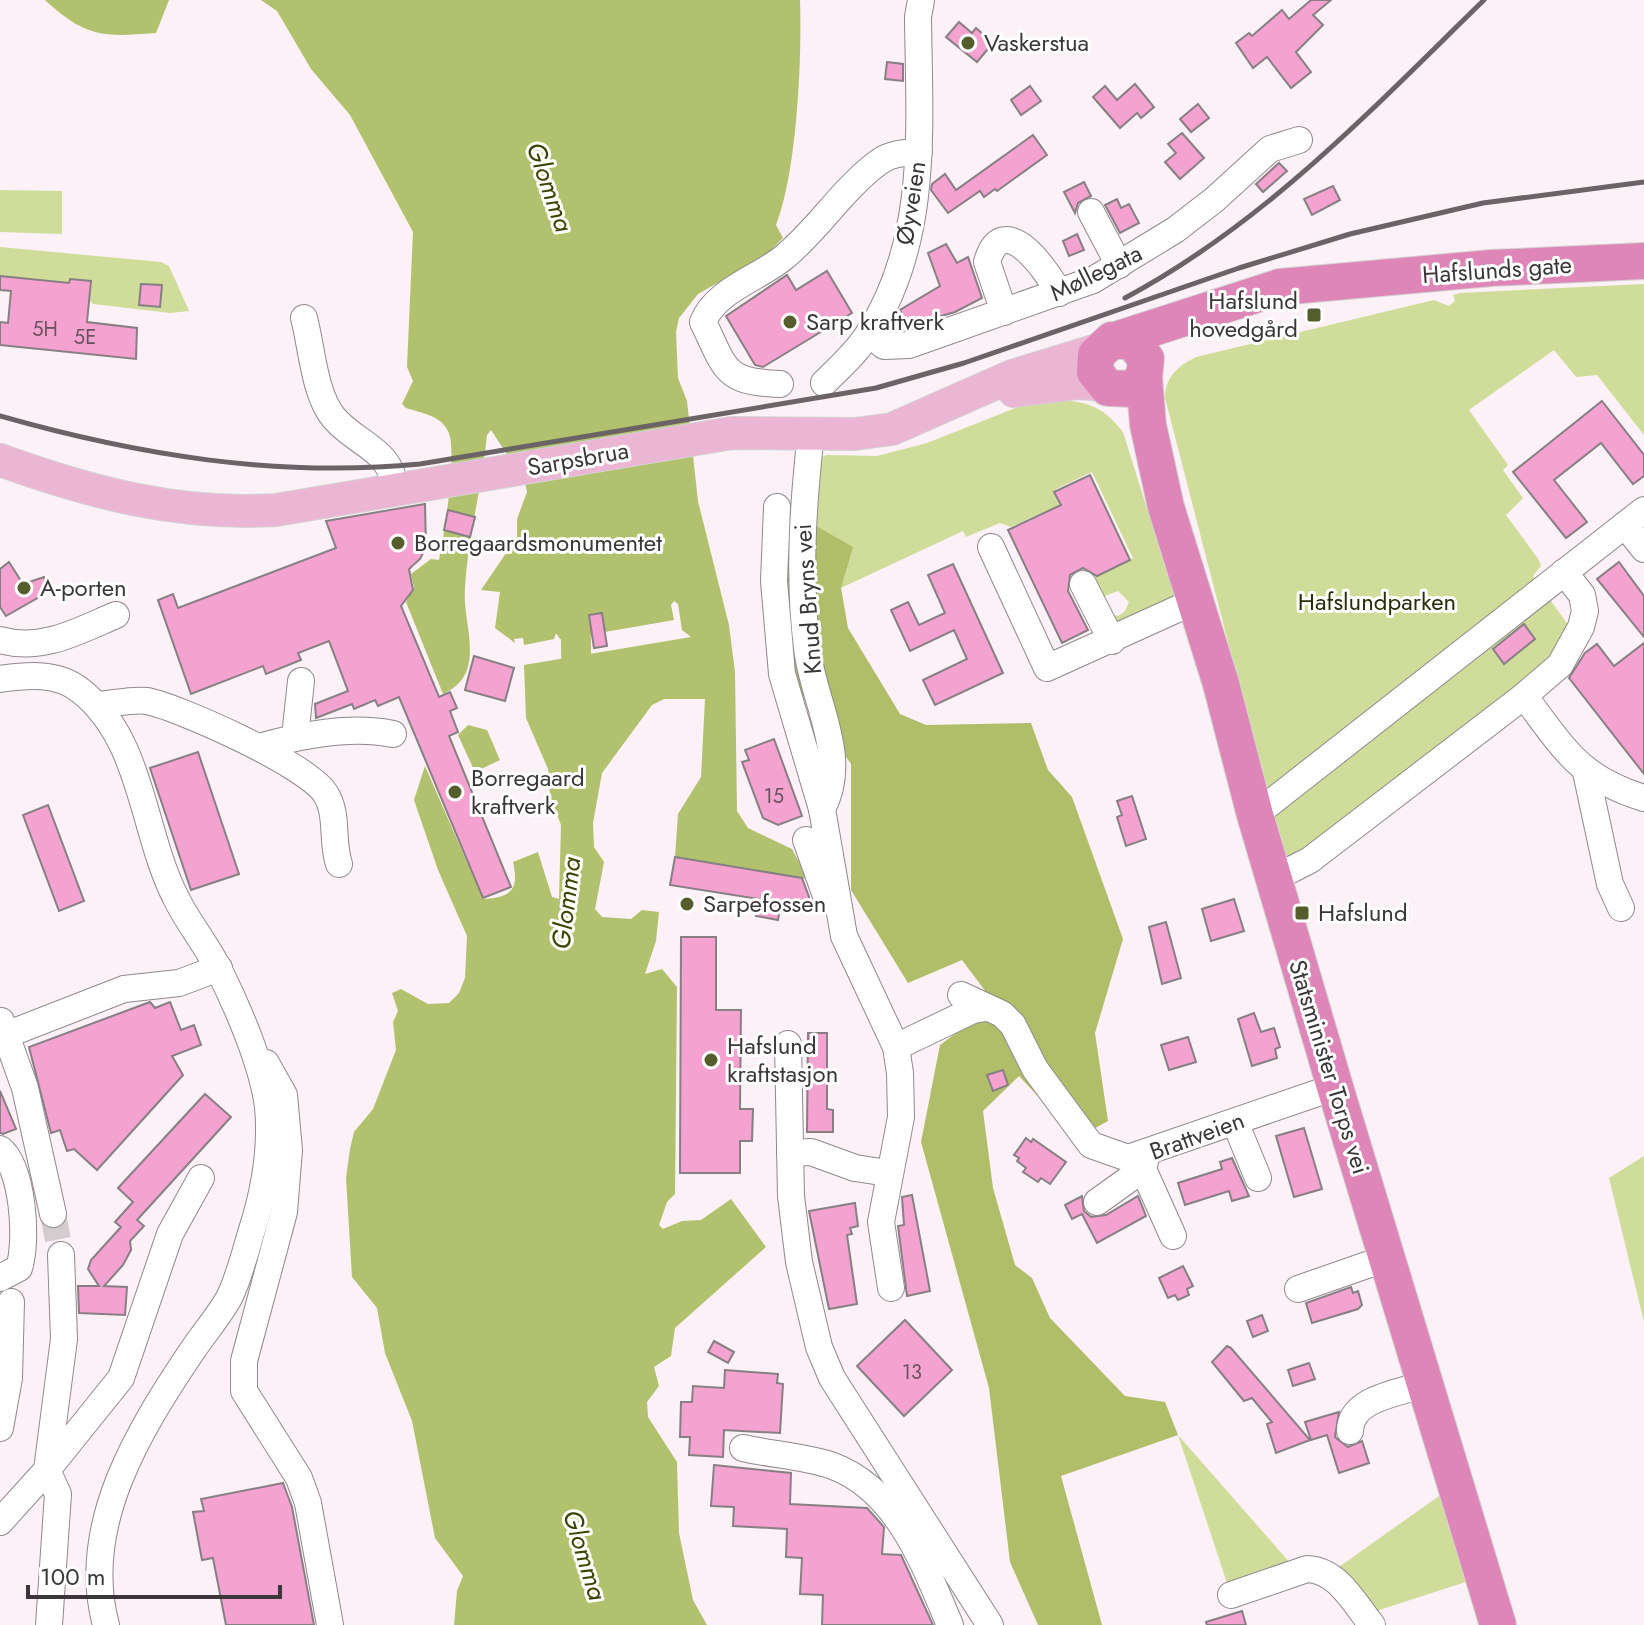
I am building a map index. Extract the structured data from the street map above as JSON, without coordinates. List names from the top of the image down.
{
  "streets": {
    "highway": ["Hafslunds gate", "Statsminister Torps vei"],
    "main road": ["Sarpsbrua"],
    "street": [
      "Øyveien",
      "Møllegata",
      "Knud Bryns vei",
      "Brattveien"
    ]
  },
  "crossings": [
    ["Øyveien", "Møllegata"],
    ["Hafslunds gate", "Statsminister Torps vei"],
    ["Sarpsbrua", "Knud Bryns vei"],
    ["Statsminister Torps vei", "Brattveien"]
  ],
  "water": ["Glomma"],
  "parks": ["Hafslundparken"],
  "places": {
    "other": [
      "Vaskerstua",
      "Sarp kraftverk",
      "Borregaardsmonumentet",
      "A-porten",
      "Borregaard kraftverk",
      "Sarpefossen",
      "Hafslund kraftstasjon"
    ],
    "transit": ["Hafslund hovedgård", "Hafslund"]
  },
  "house_numbers": [
    "5H",
    "5E",
    "15",
    "13"
  ],
  "scale_bar": "100 m"
}
